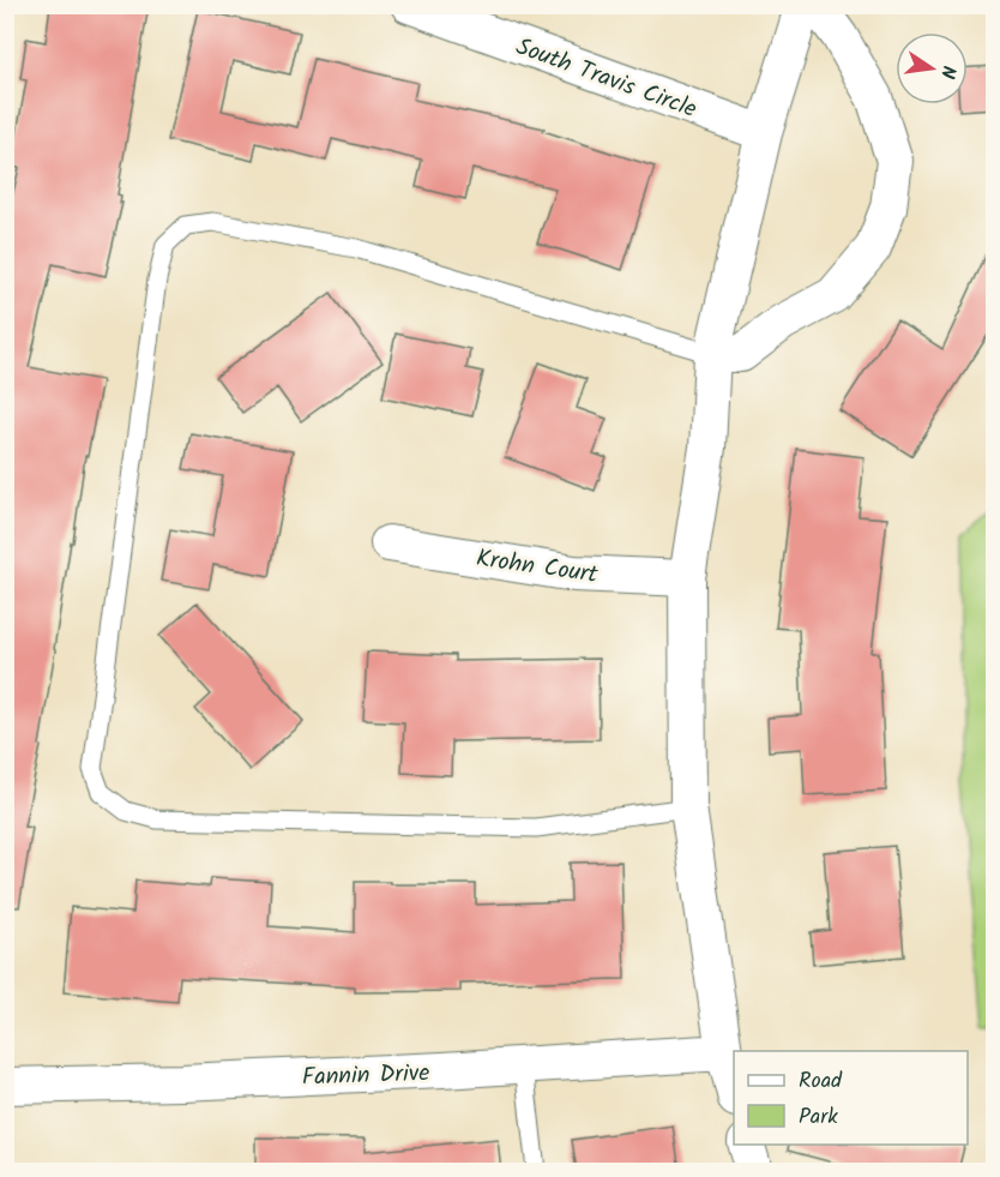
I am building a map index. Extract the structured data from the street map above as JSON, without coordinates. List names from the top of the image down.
{
  "streets": {
    "street": ["South Travis Circle", "Krohn Court", "Fannin Drive"]
  },
  "legend": ["Road", "Park"],
  "north": "right"
}
